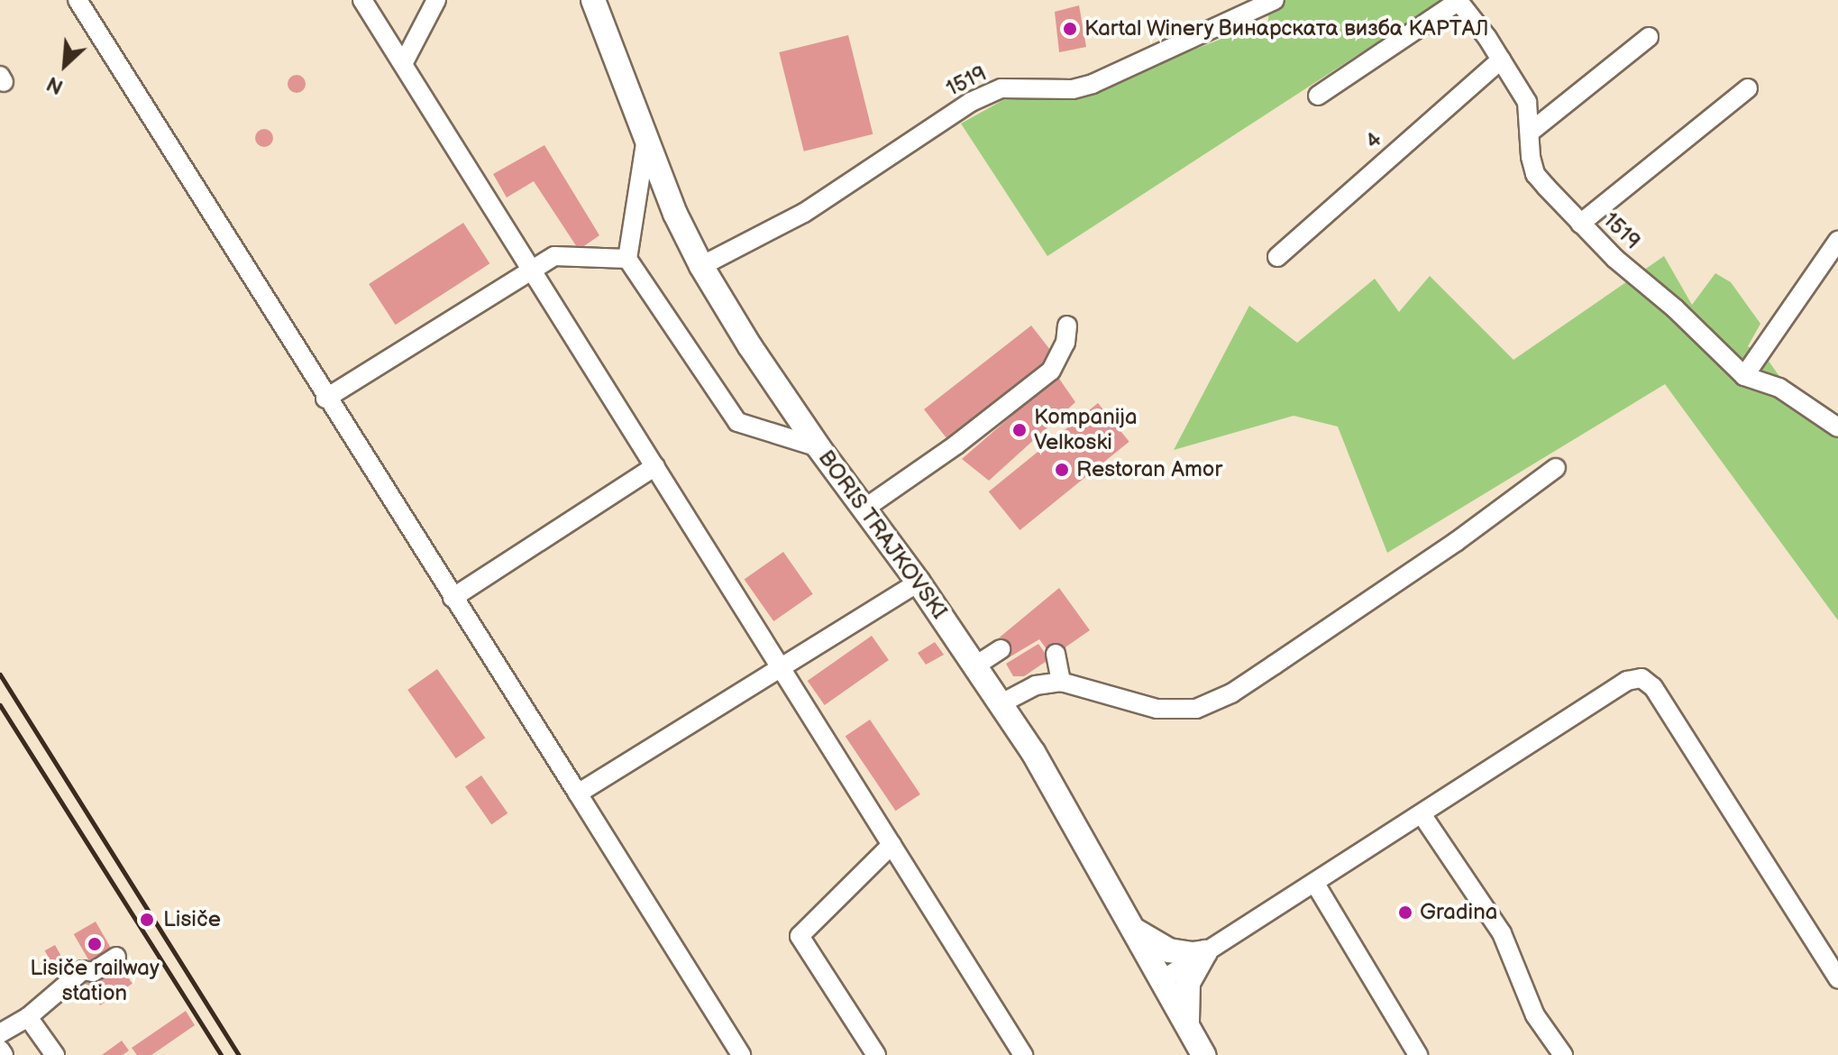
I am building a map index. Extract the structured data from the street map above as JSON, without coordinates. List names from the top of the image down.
{
  "streets": {
    "main road": ["BORIS TRAJKOVSKI"],
    "street": ["1519", "4"]
  },
  "crossings": [
    ["1519", "4"],
    ["1519", "BORIS TRAJKOVSKI"]
  ],
  "places": [
    "Kartal Winery Винарската визба КАРТАЛ",
    "Kompanija Velkoski",
    "Restoran Amor",
    "Gradina",
    "Lisiče",
    "Lisiče railway station"
  ],
  "north": "bottom left"
}
